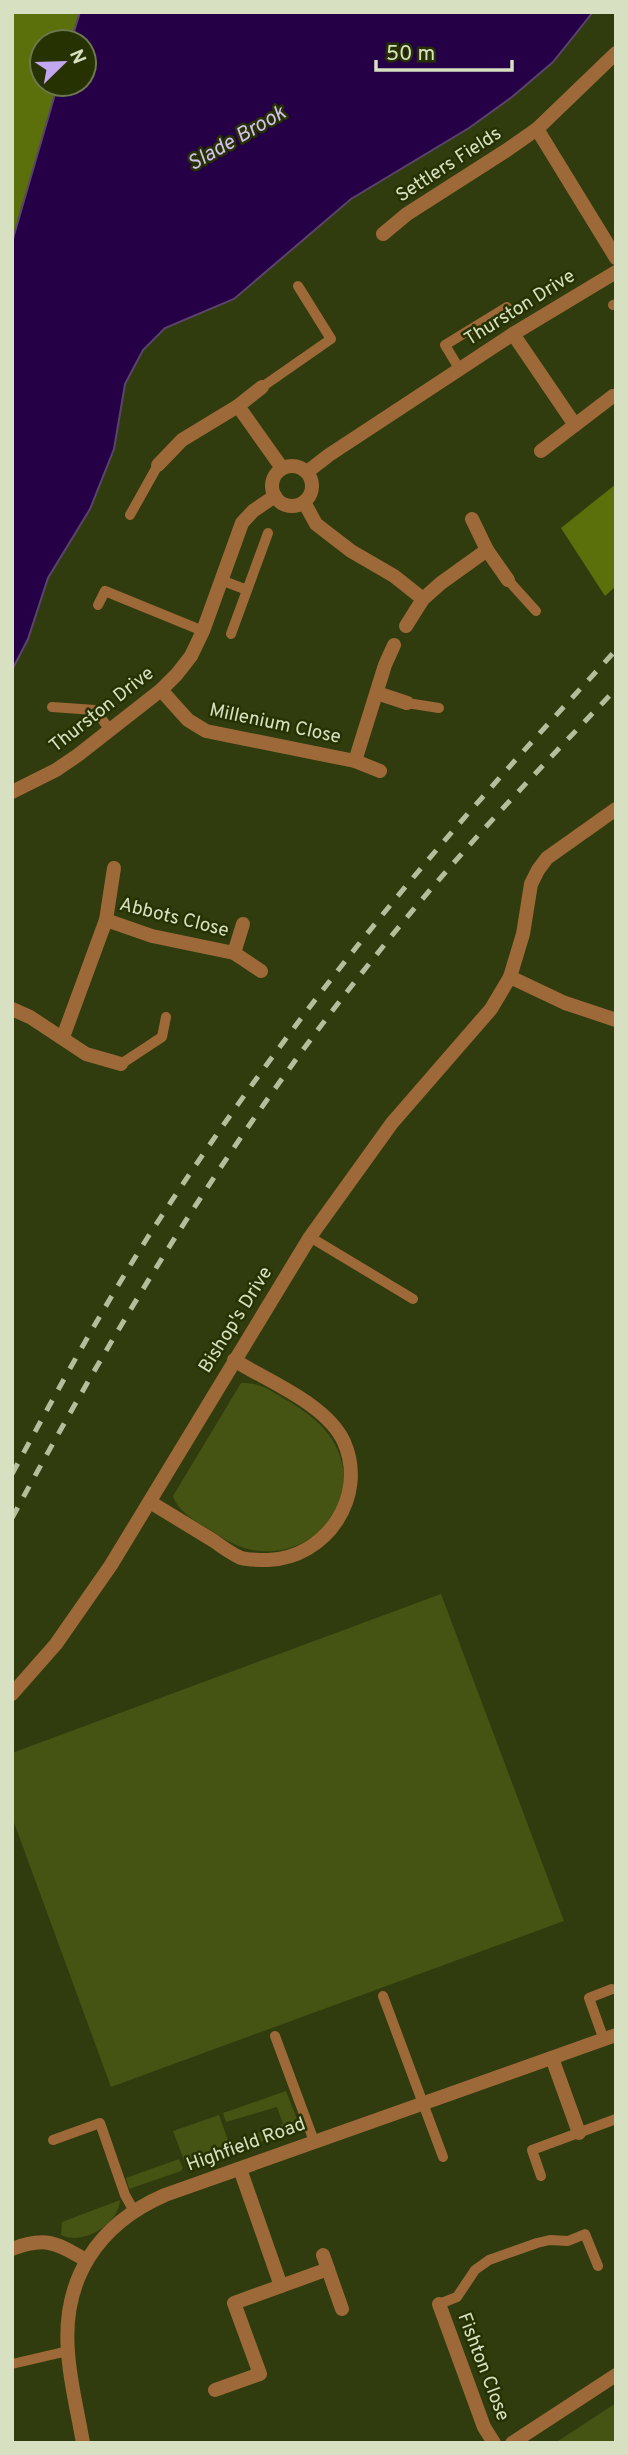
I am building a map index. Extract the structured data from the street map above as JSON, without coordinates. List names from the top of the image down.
{
  "streets": {
    "street": [
      "Settlers Fields",
      "Thurston Drive",
      "Millenium Close",
      "Abbots Close",
      "Bishop's Drive",
      "Highfield Road",
      "Fishton Close"
    ]
  },
  "crossings": [
    ["Thurston Drive", "Millenium Close"]
  ],
  "water": ["Slade Brook"],
  "scale_bar": "50 m",
  "north": "top right"
}
